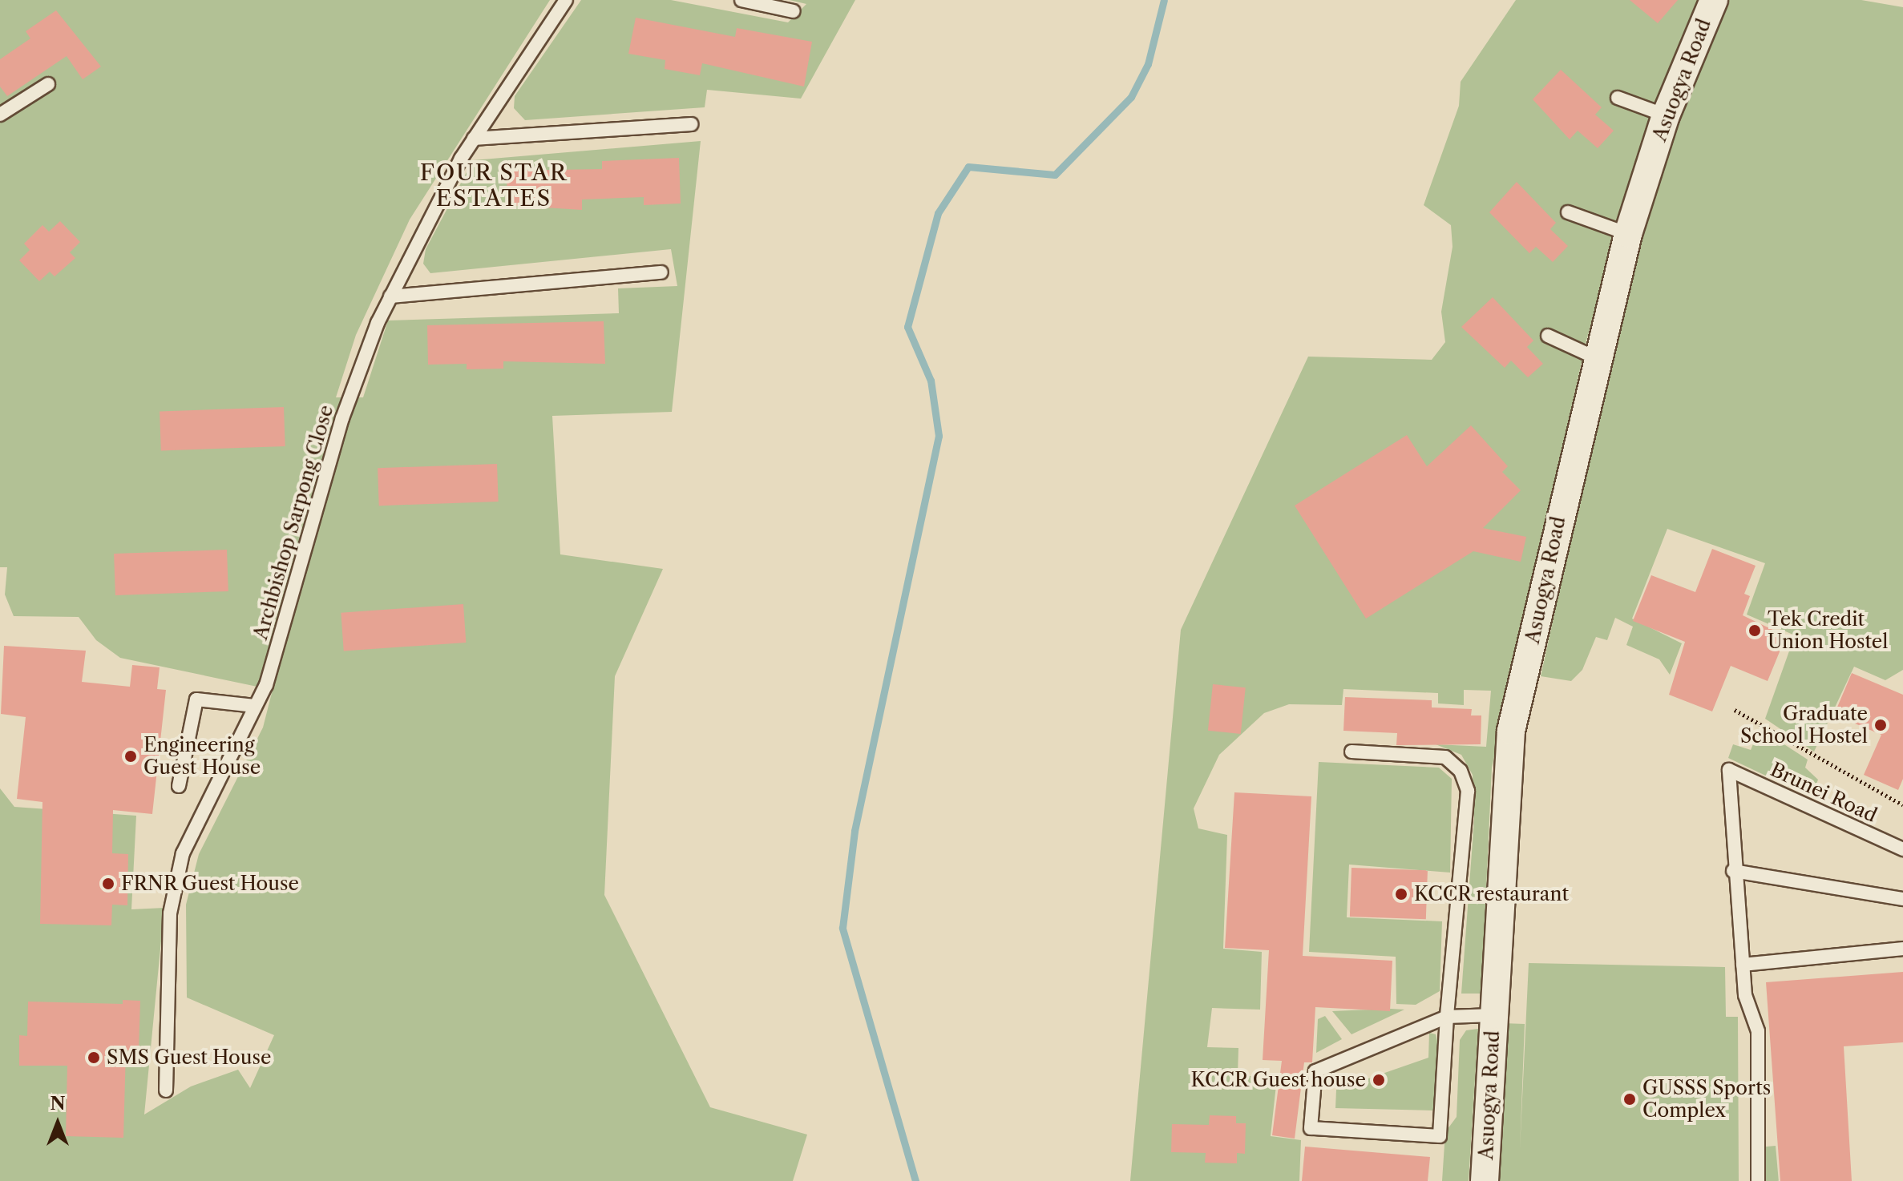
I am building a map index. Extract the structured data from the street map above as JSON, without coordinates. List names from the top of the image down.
{
  "streets": {
    "street": ["Asuogya Road"],
    "lane": ["Archbishop Sarpong Close", "Brunei Road"]
  },
  "districts": ["FOUR STAR ESTATES"],
  "places": [
    "Tek Credit Union Hostel",
    "Graduate School Hostel",
    "Engineering Guest House",
    "FRNR Guest House",
    "KCCR restaurant",
    "SMS Guest House",
    "KCCR Guest house",
    "GUSSS Sports Complex"
  ],
  "north": "top"
}
